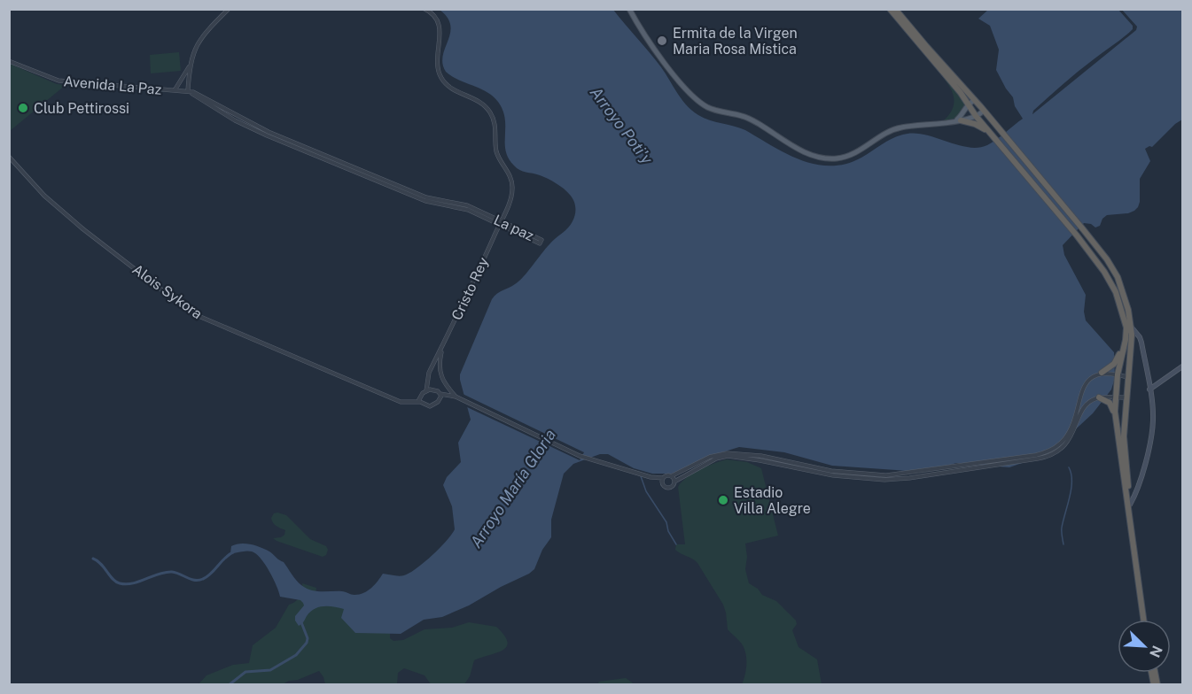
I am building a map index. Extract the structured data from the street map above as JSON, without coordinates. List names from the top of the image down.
{
  "streets": {
    "street": [
      "Avenida La Paz",
      "La paz",
      "Cristo Rey",
      "Alois Sykora"
    ]
  },
  "crossings": [
    ["Avenida La Paz", "La paz"],
    ["La paz", "Cristo Rey"],
    ["Cristo Rey", "Alois Sykora"]
  ],
  "water": ["Arroyo Poti'y", "Arroyo María Gloria"],
  "places": ["Ermita de la Virgen Maria Rosa Mística", "Club Pettirossi", "Estadio Villa Alegre"],
  "north": "bottom right"
}
